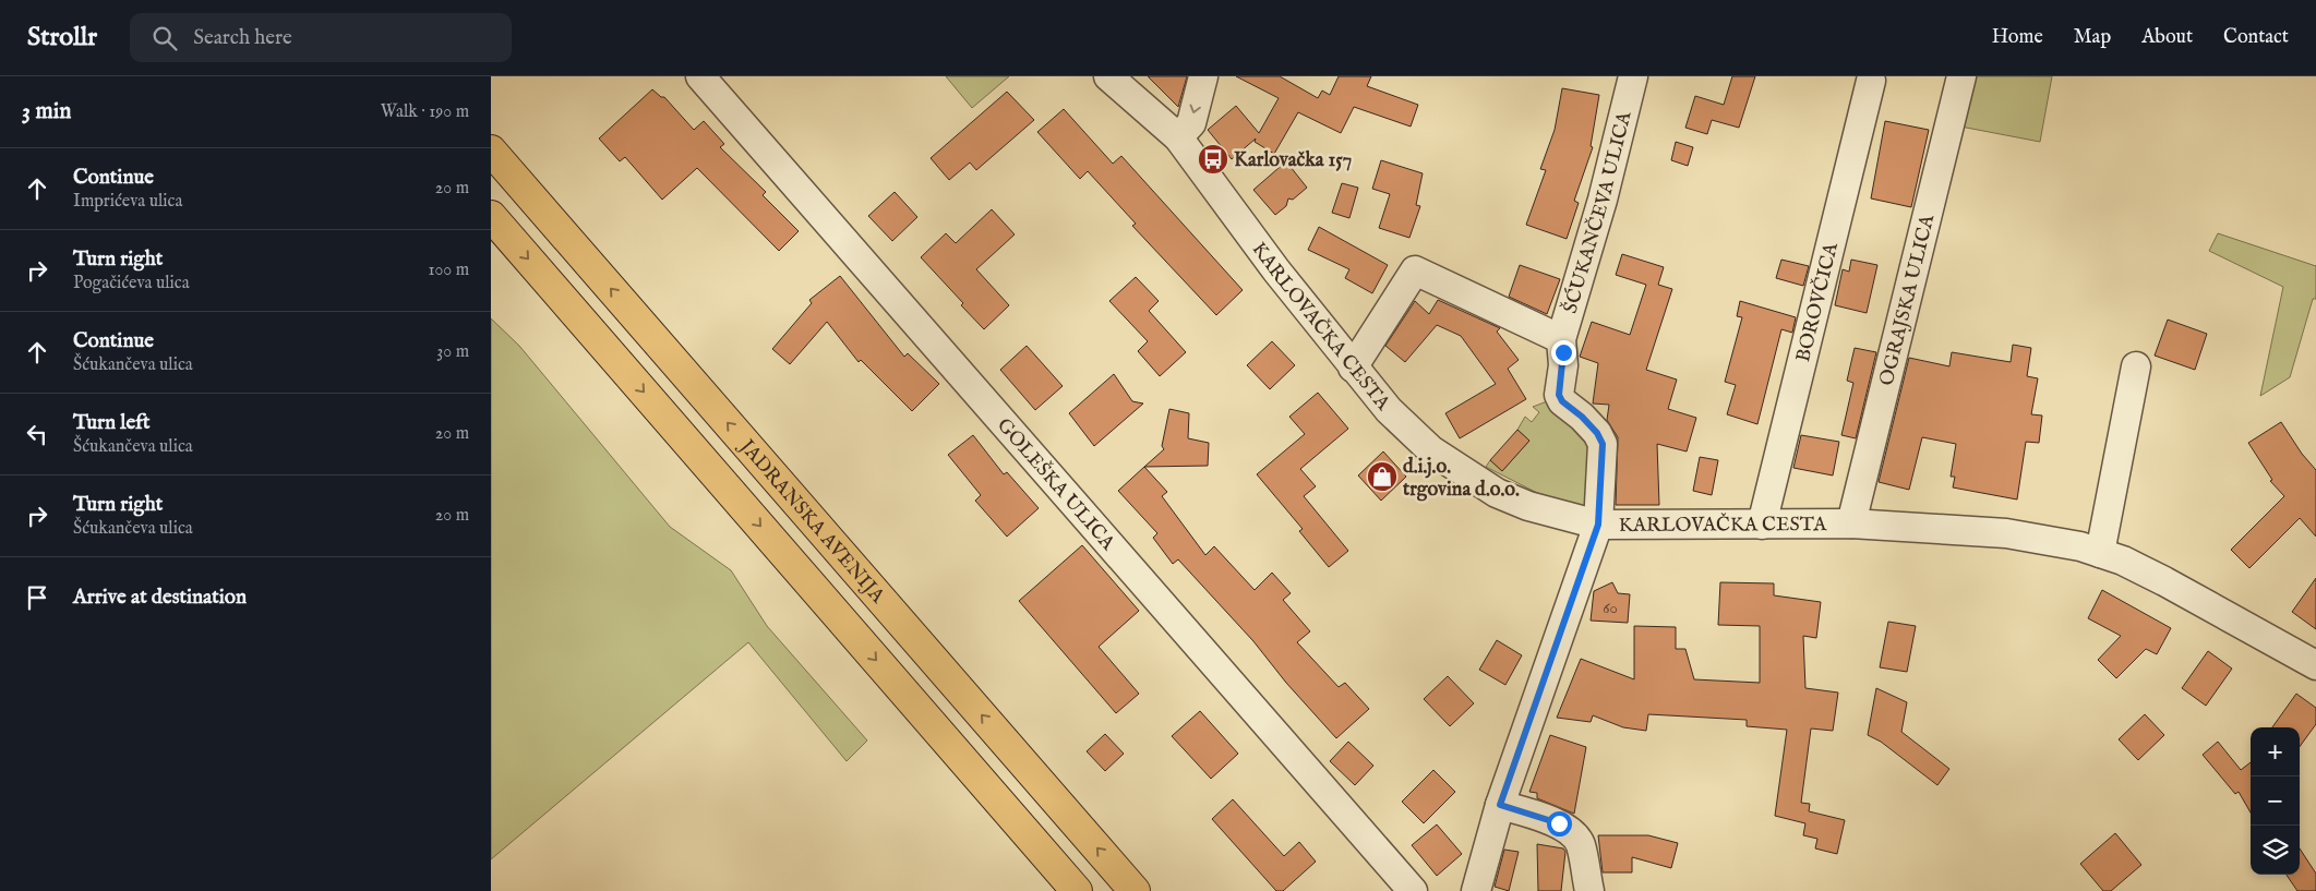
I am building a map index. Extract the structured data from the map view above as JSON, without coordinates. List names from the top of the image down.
{
  "streets": {
    "main road": ["JADRANSKA AVENIJA"],
    "street": [
      "ŠĆUKANČEVA ULICA",
      "OGRAJSKA ULICA",
      "BOROVČICA",
      "KARLOVAČKA CESTA",
      "GOLEŠKA ULICA"
    ]
  },
  "crossings": [
    ["ŠĆUKANČEVA ULICA", "KARLOVAČKA CESTA"],
    ["OGRAJSKA ULICA", "KARLOVAČKA CESTA"],
    ["BOROVČICA", "KARLOVAČKA CESTA"]
  ],
  "places": {
    "bus stop": ["Karlovačka 157"],
    "shop": ["d.i.j.o. trgovina d.o.o."]
  },
  "house_numbers": ["60"],
  "page": {
    "header": "Strollr",
    "search": "Search here",
    "nav": [
      "Home",
      "Map",
      "About",
      "Contact"
    ],
    "heading": ["3 min", "Walk · 190 m"],
    "list": [
      ["Continue", "Imprićeva ulica", "20 m"],
      ["Turn right", "Pogačićeva ulica", "100 m"],
      ["Continue", "Šćukančeva ulica", "30 m"],
      ["Turn left", "Šćukančeva ulica", "20 m"],
      ["Turn right", "Šćukančeva ulica", "20 m"],
      "Arrive at destination"
    ],
    "map_buttons": ["+", "−"]
  }
}
